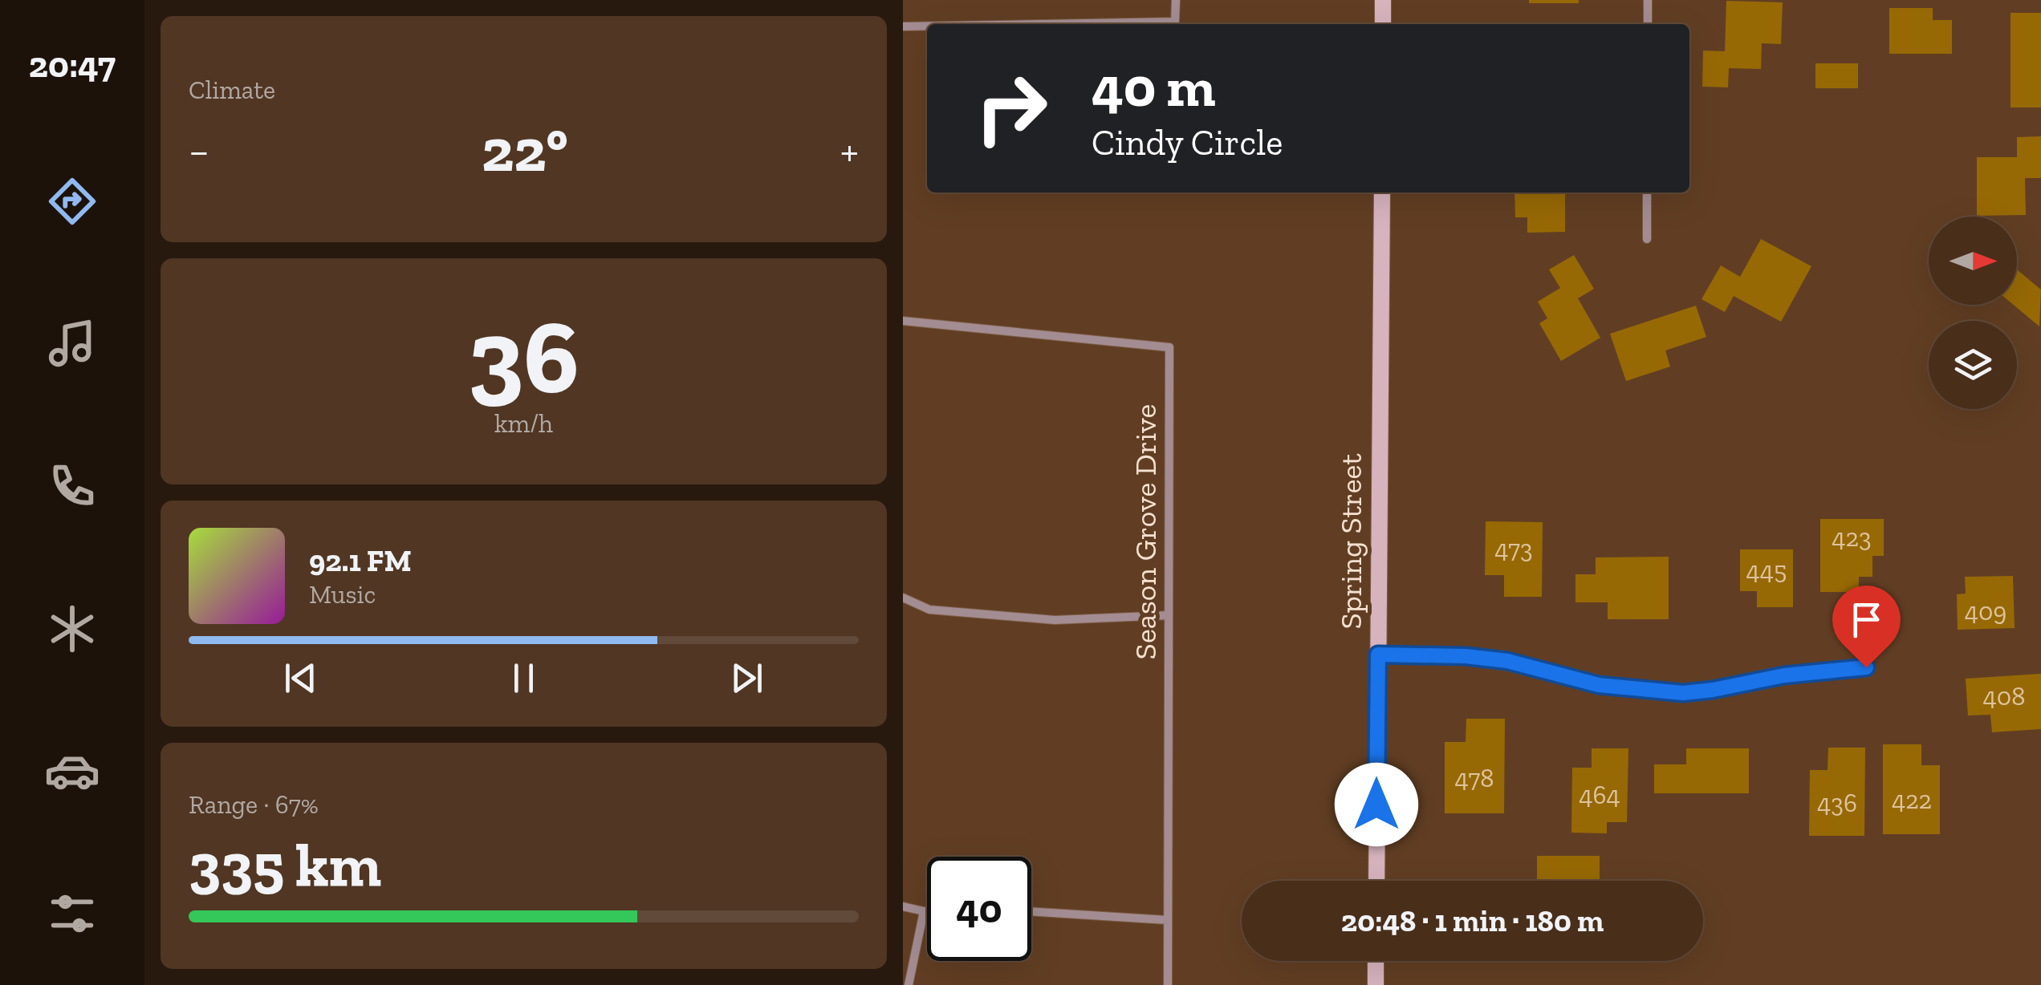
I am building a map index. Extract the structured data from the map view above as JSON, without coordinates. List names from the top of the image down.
{
  "streets": {
    "street": ["Season Grove Drive", "Spring Street"]
  },
  "house_numbers": [
    "423",
    "473",
    "445",
    "409",
    "408",
    "478",
    "464",
    "422",
    "436"
  ],
  "north": "right",
  "page": {
    "tabs": "20:47",
    "tile": [
      "Climate",
      ["36", "km/h"],
      ["Range · 67%", "335 km"]
    ],
    "turn": ["40 m", "Cindy Circle"],
    "heat": ["−", "22°", "+"],
    "song": ["92.1 FM", "Music"],
    "limit": "40",
    "trip": "20:48 · 1 min · 180 m"
  }
}
